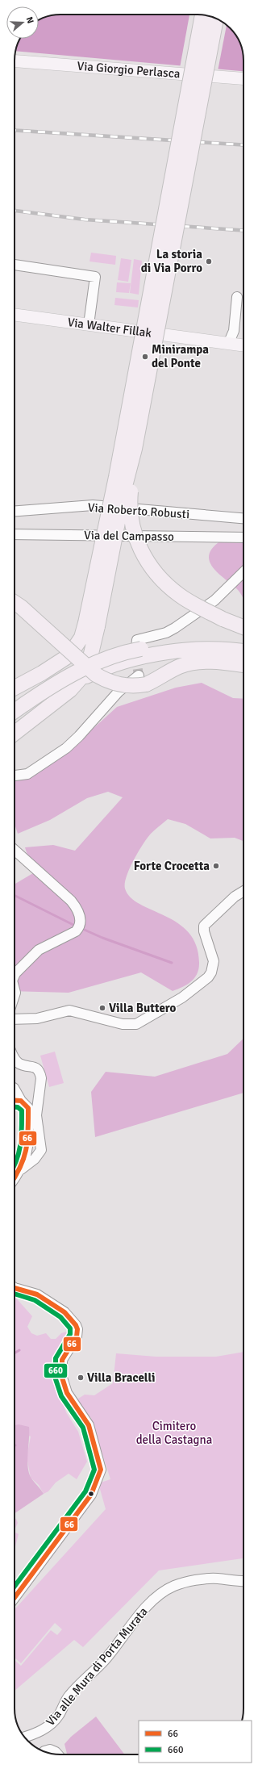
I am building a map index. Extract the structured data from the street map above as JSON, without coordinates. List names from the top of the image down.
{
  "streets": {
    "main road": ["Via Giorgio Perlasca", "Via Walter Fillak"],
    "street": ["Via Roberto Robusti", "Via del Campasso", "Via alle Mura di Porta Murata"]
  },
  "parks": ["Cimitero della Castagna"],
  "places": [
    "La storia di Via Porro",
    "Minirampa del Ponte",
    "Forte Crocetta",
    "Villa Buttero",
    "Villa Bracelli"
  ],
  "lines": ["transit line 66", "transit line 660"],
  "legend": ["66", "660"],
  "north": "right"
}
